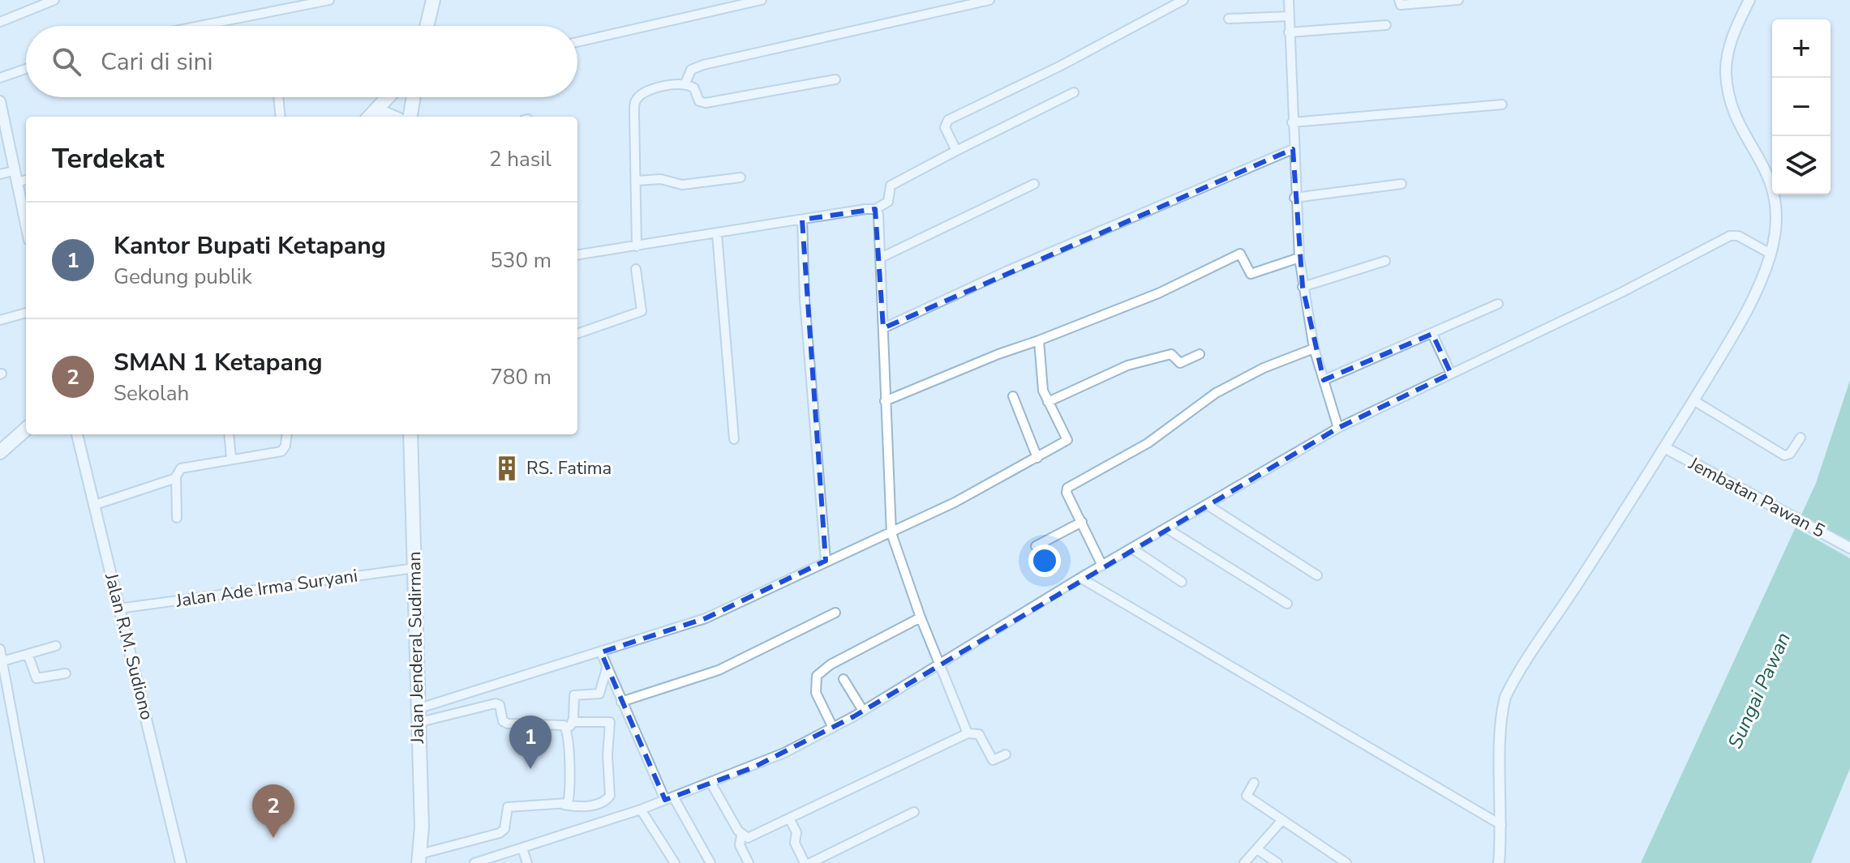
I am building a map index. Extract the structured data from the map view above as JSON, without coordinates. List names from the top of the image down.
{
  "streets": {
    "main road": ["Jalan Jenderal Sudirman"],
    "street": ["Jembatan Pawan 5", "Jalan Ade Irma Suryani", "Jalan R.M. Sudiono"]
  },
  "crossings": [
    ["Jalan Ade Irma Suryani", "Jalan R.M. Sudiono"],
    ["Jalan Ade Irma Suryani", "Jalan Jenderal Sudirman"]
  ],
  "water": ["Sungai Pawan"],
  "places": {
    "building": ["RS. Fatima"]
  },
  "page": {
    "map_buttons": ["+", "−"],
    "search": "Cari di sini",
    "heading": ["Terdekat", "2 hasil"],
    "list": [
      {
        "mark": "1",
        "name": "Kantor Bupati Ketapang",
        "note": "Gedung publik",
        "value": "530 m"
      },
      {
        "mark": "2",
        "name": "SMAN 1 Ketapang",
        "note": "Sekolah",
        "value": "780 m"
      }
    ],
    "pins": ["1", "2"]
  }
}
